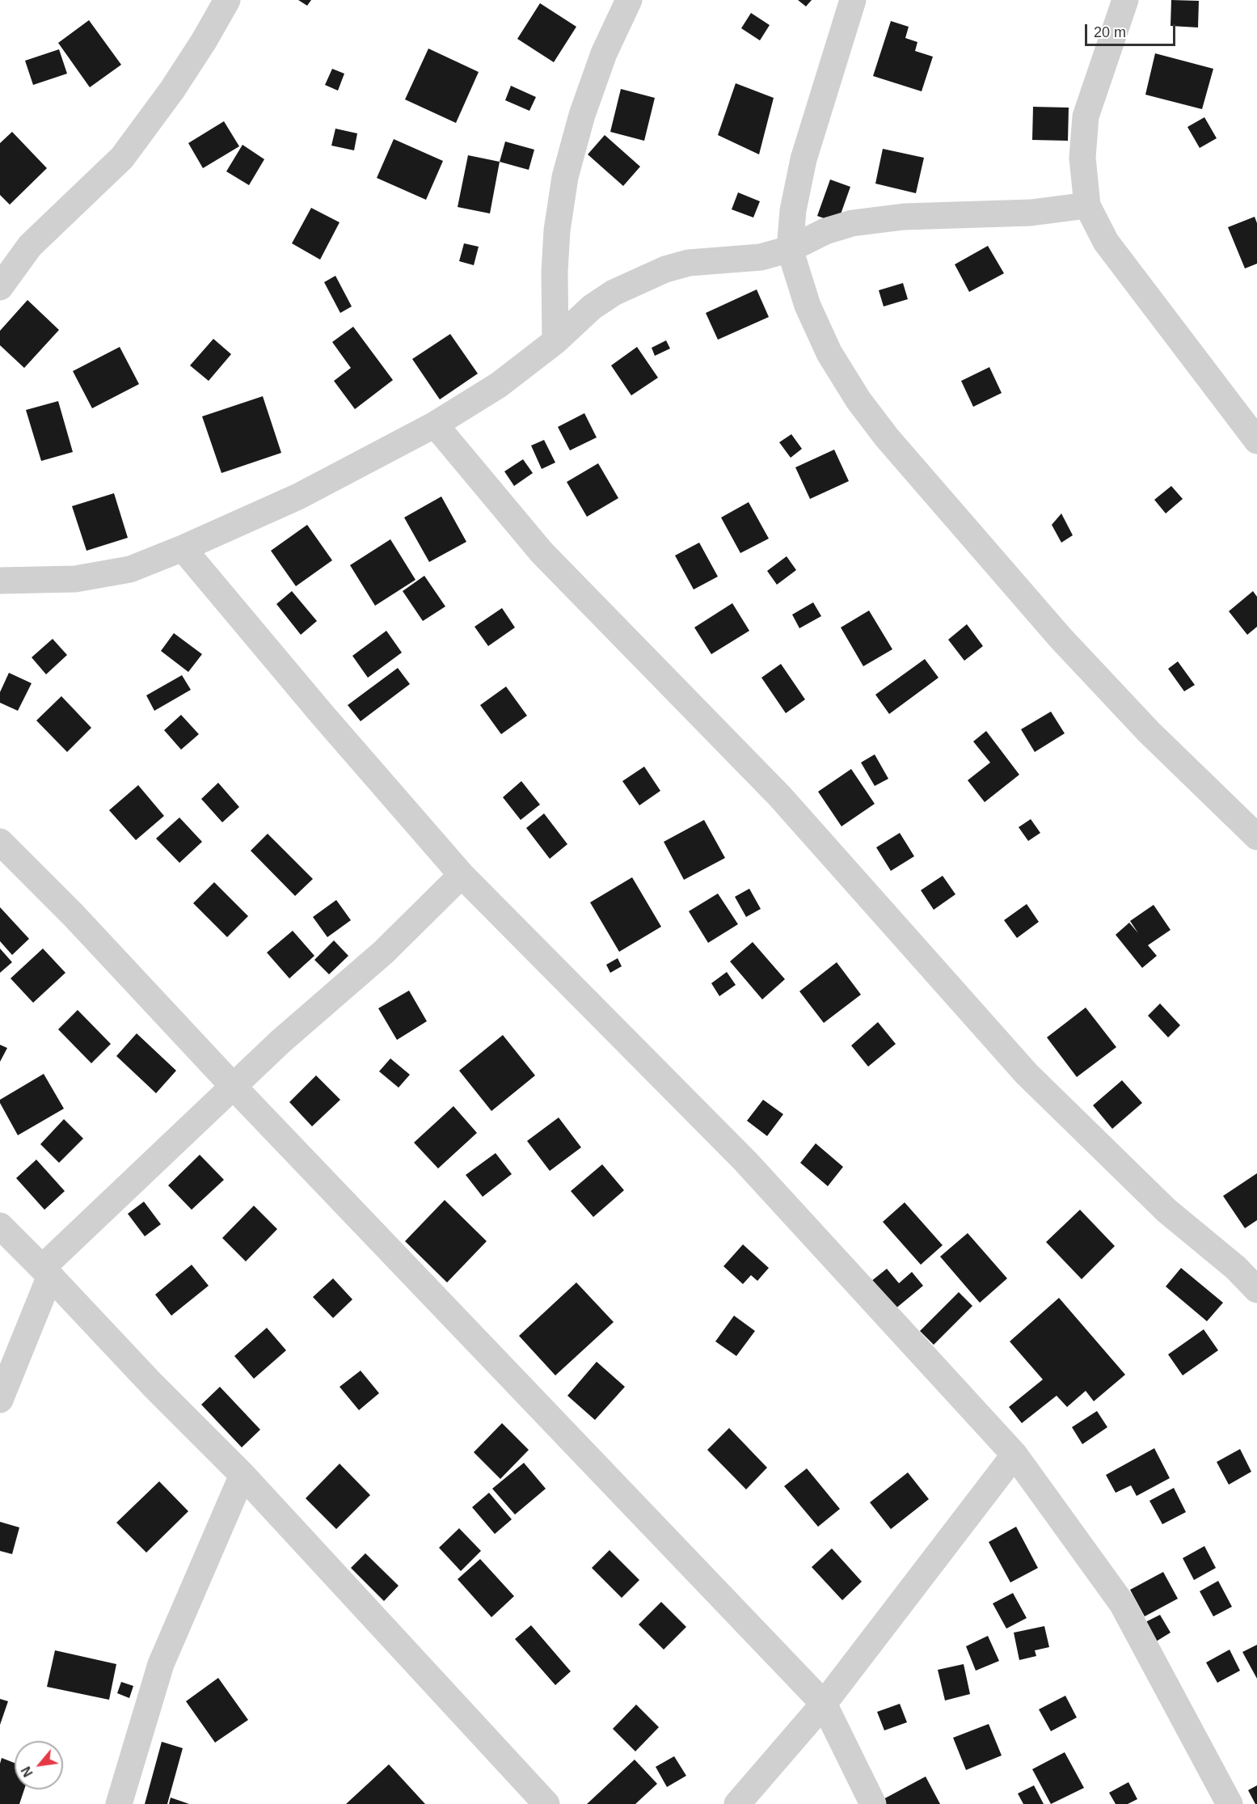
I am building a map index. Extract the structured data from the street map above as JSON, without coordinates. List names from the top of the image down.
{
  "scale_bar": "20 m",
  "north": "bottom left"
}
